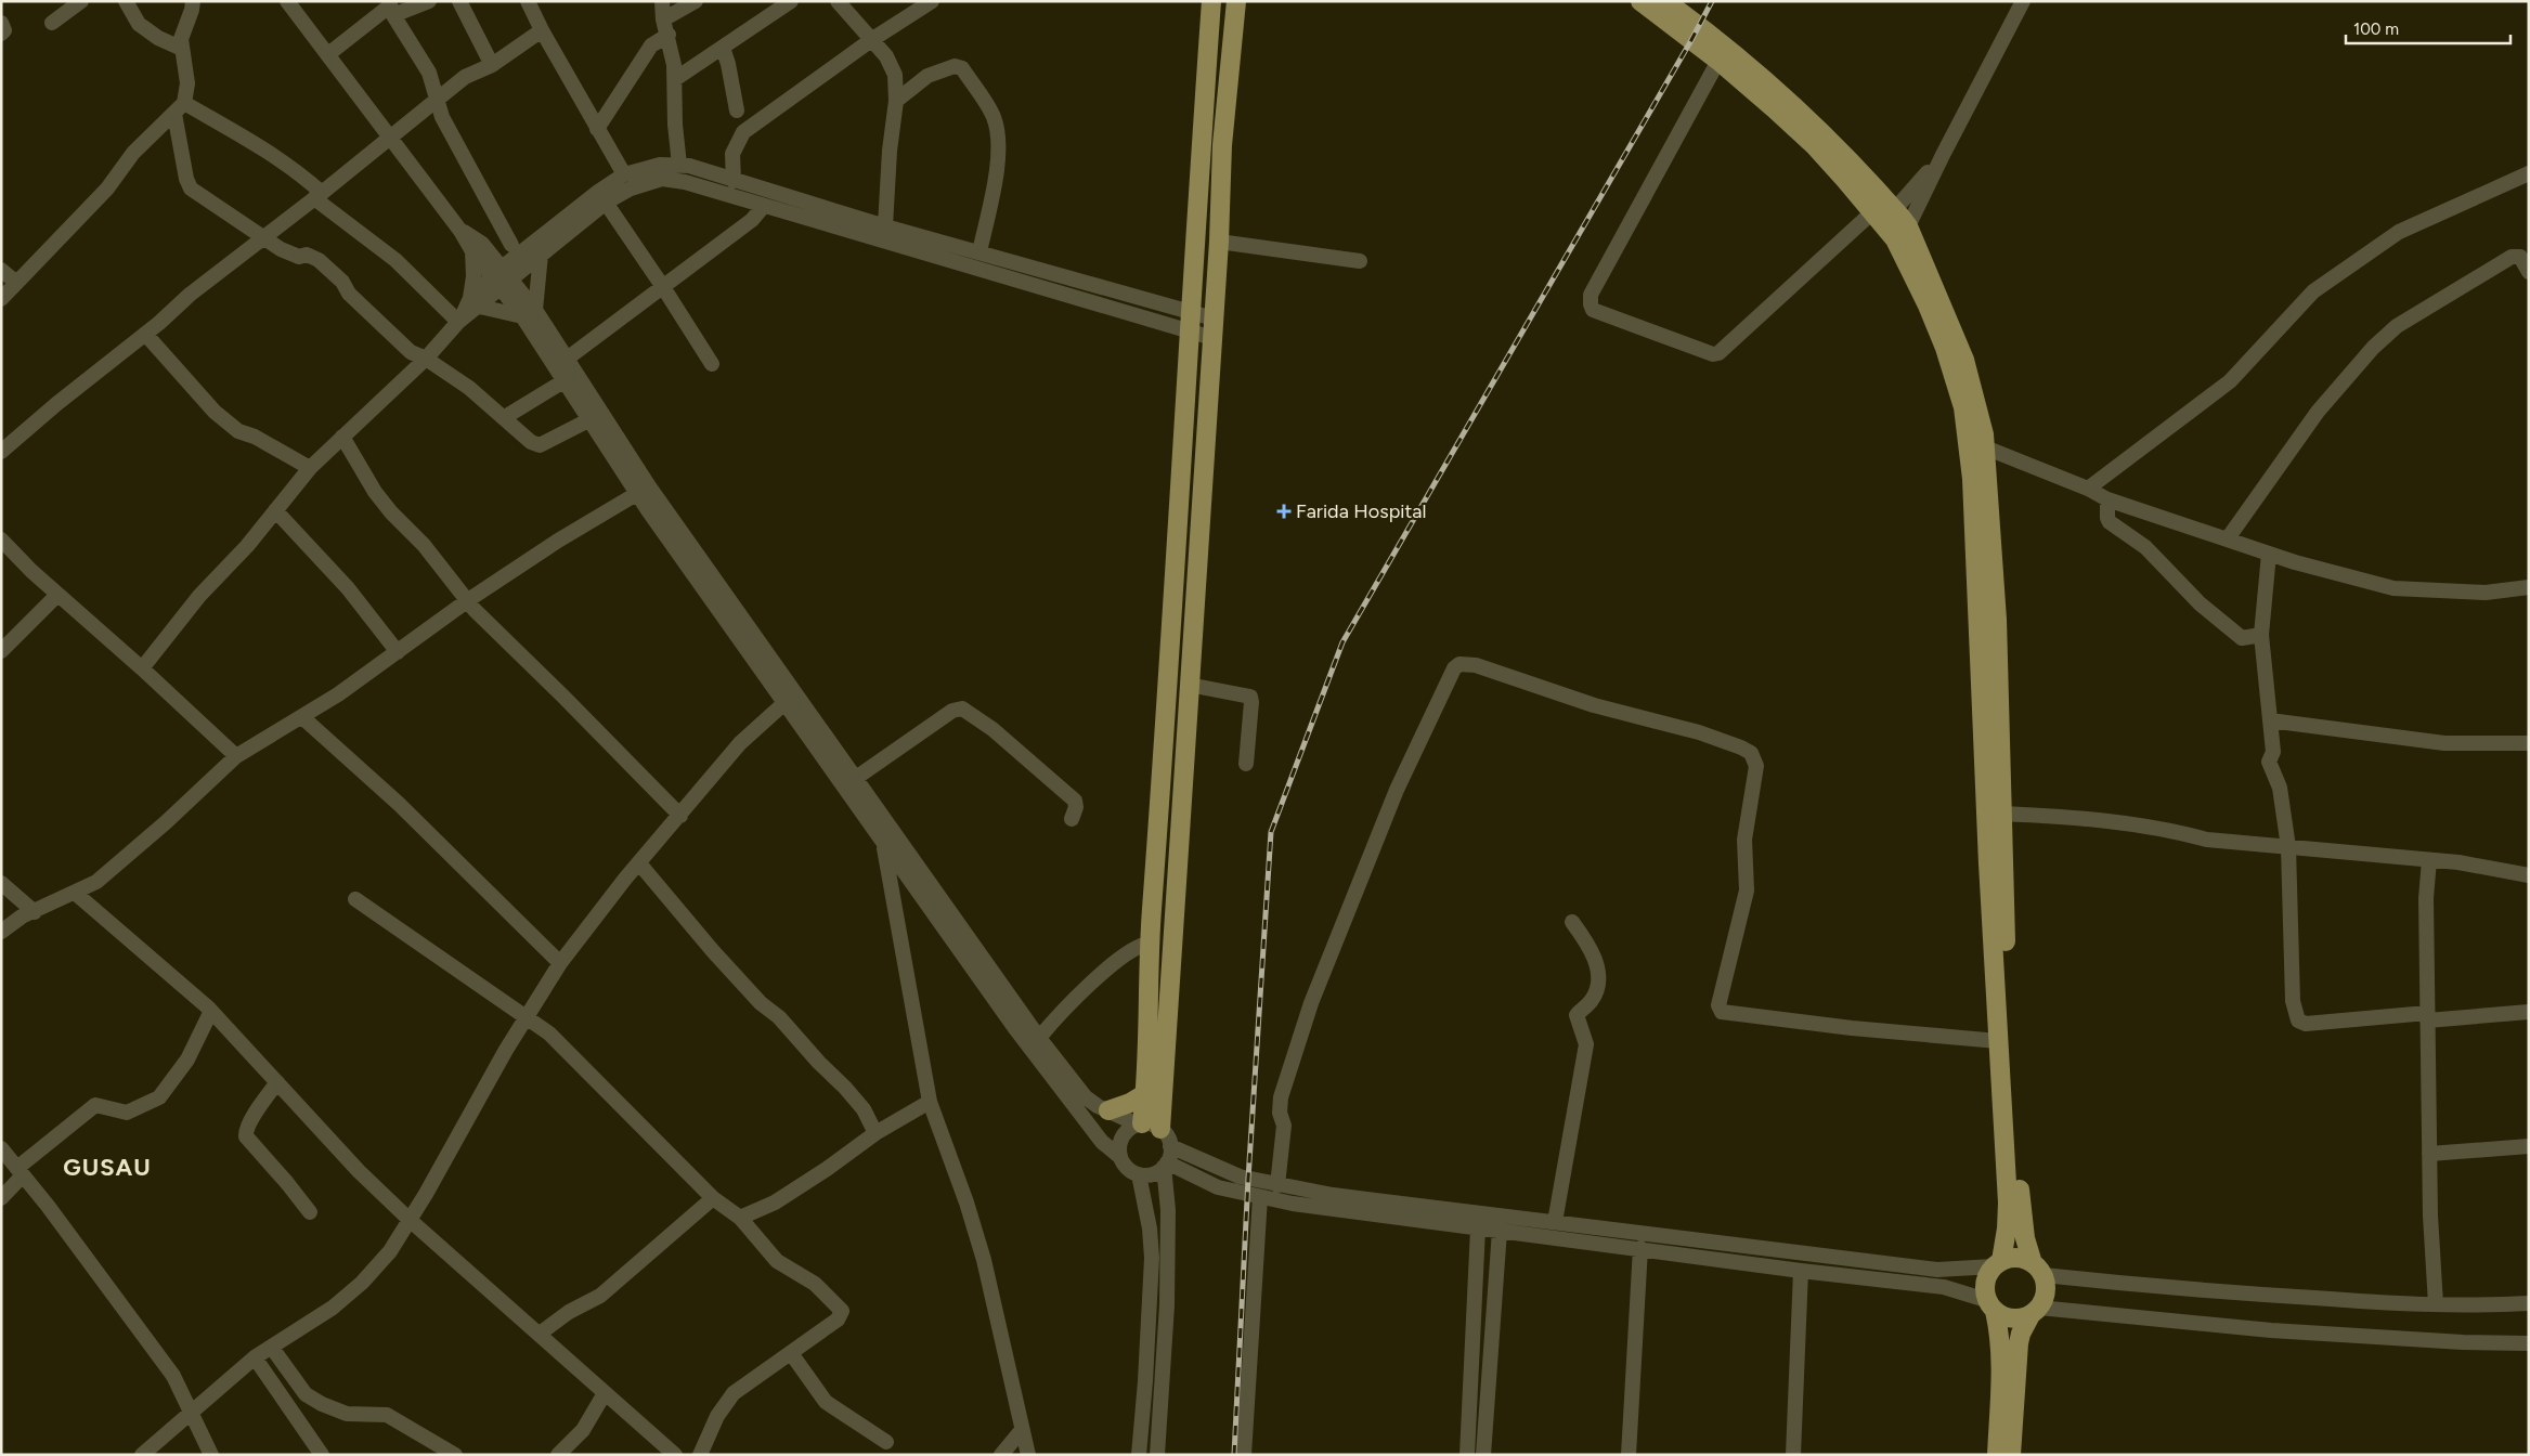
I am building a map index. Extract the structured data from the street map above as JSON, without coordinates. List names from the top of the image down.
{
  "districts": ["GUSAU"],
  "places": {
    "health": ["Farida Hospital"]
  },
  "scale_bar": "100 m"
}
